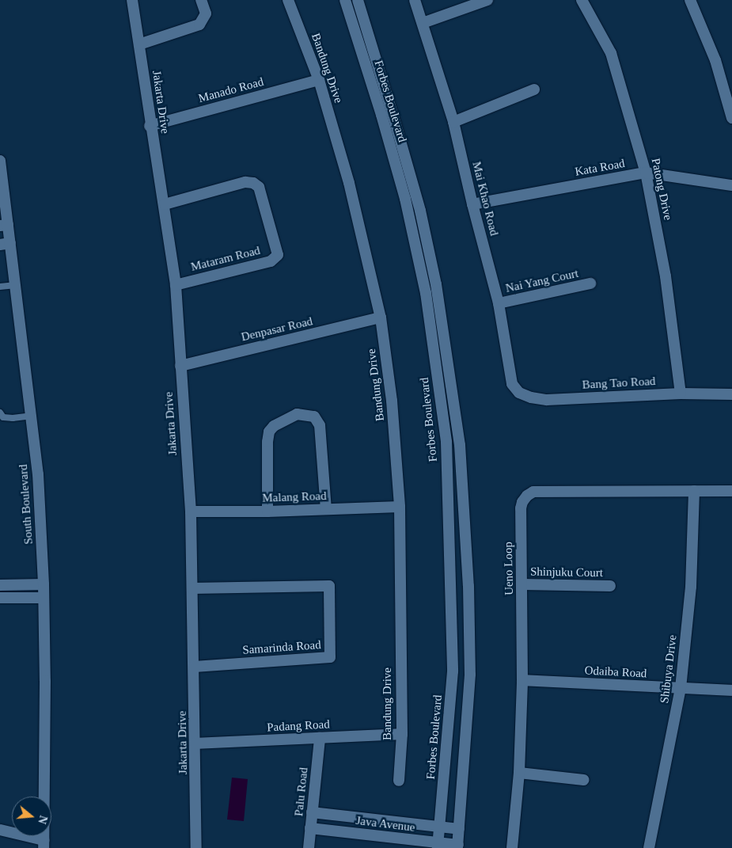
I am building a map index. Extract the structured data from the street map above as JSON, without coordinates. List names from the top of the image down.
{
  "streets": {
    "street": [
      "Bandung Drive",
      "Manado Road",
      "Forbes Boulevard",
      "Jakarta Drive",
      "Kata Road",
      "Patong Drive",
      "Mai Khao Road",
      "Mataram Road",
      "Nai Yang Court",
      "Denpasar Road",
      "Bang Tao Road",
      "Malang Road",
      "South Boulevard",
      "Ueno Loop",
      "Shinjuku Court",
      "Samarinda Road",
      "Shibuya Drive",
      "Odaiba Road",
      "Padang Road",
      "Palu Road",
      "Java Avenue"
    ]
  },
  "crossings": [
    ["Bandung Drive", "Manado Road"],
    ["Bandung Drive", "Denpasar Road"],
    ["Bandung Drive", "Malang Road"],
    ["Bandung Drive", "Padang Road"],
    ["Manado Road", "Jakarta Drive"],
    ["Forbes Boulevard", "Java Avenue"],
    ["Jakarta Drive", "Mataram Road"],
    ["Jakarta Drive", "Denpasar Road"],
    ["Jakarta Drive", "Malang Road"],
    ["Jakarta Drive", "Samarinda Road"],
    ["Jakarta Drive", "Padang Road"],
    ["Kata Road", "Patong Drive"],
    ["Kata Road", "Mai Khao Road"],
    ["Patong Drive", "Bang Tao Road"],
    ["Mai Khao Road", "Nai Yang Court"],
    ["Mai Khao Road", "Bang Tao Road"],
    ["Ueno Loop", "Shinjuku Court"],
    ["Ueno Loop", "Shibuya Drive"],
    ["Ueno Loop", "Odaiba Road"],
    ["Shibuya Drive", "Odaiba Road"],
    ["Padang Road", "Palu Road"],
    ["Palu Road", "Java Avenue"]
  ],
  "north": "right"
}
